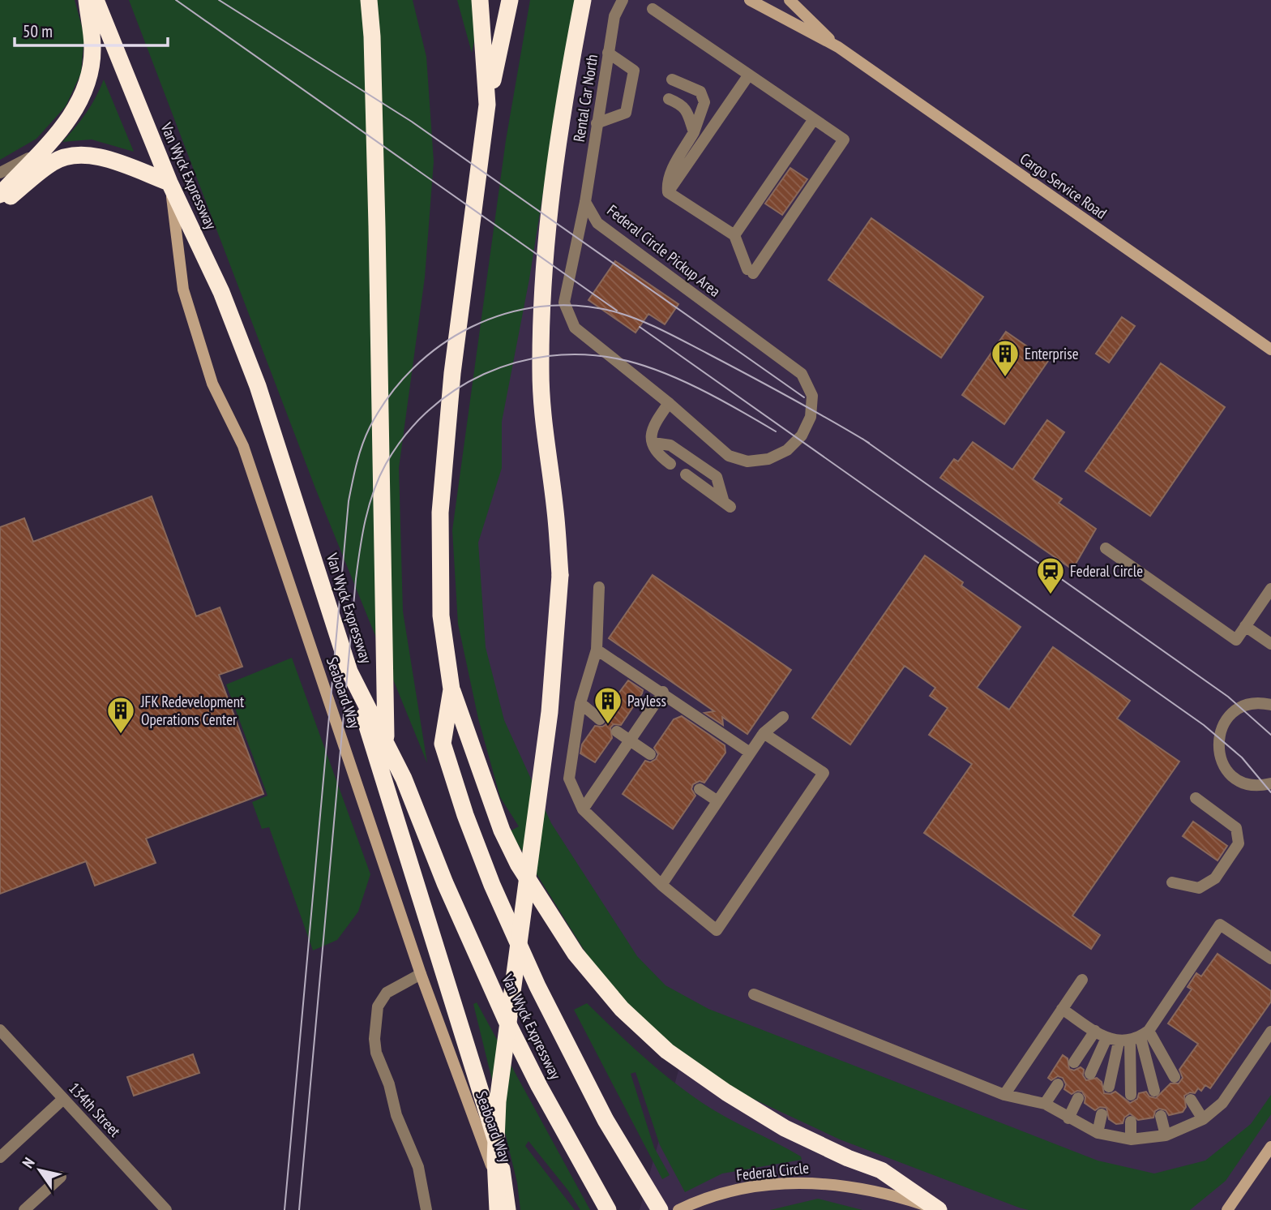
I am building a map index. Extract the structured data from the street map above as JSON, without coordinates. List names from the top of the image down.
{
  "streets": {
    "highway": ["Van Wyck Expressway"],
    "street": [
      "Rental Car North",
      "Cargo Service Road",
      "Federal Circle Pickup Area",
      "Seaboard Way",
      "134th Street",
      "Federal Circle"
    ]
  },
  "crossings": [
    ["Rental Car North", "Federal Circle Pickup Area"],
    ["Van Wyck Expressway", "Seaboard Way"]
  ],
  "places": {
    "building": ["Enterprise", "Payless", "JFK Redevelopment Operations Center"],
    "station": ["Federal Circle"]
  },
  "scale_bar": "50 m",
  "north": "top left"
}
